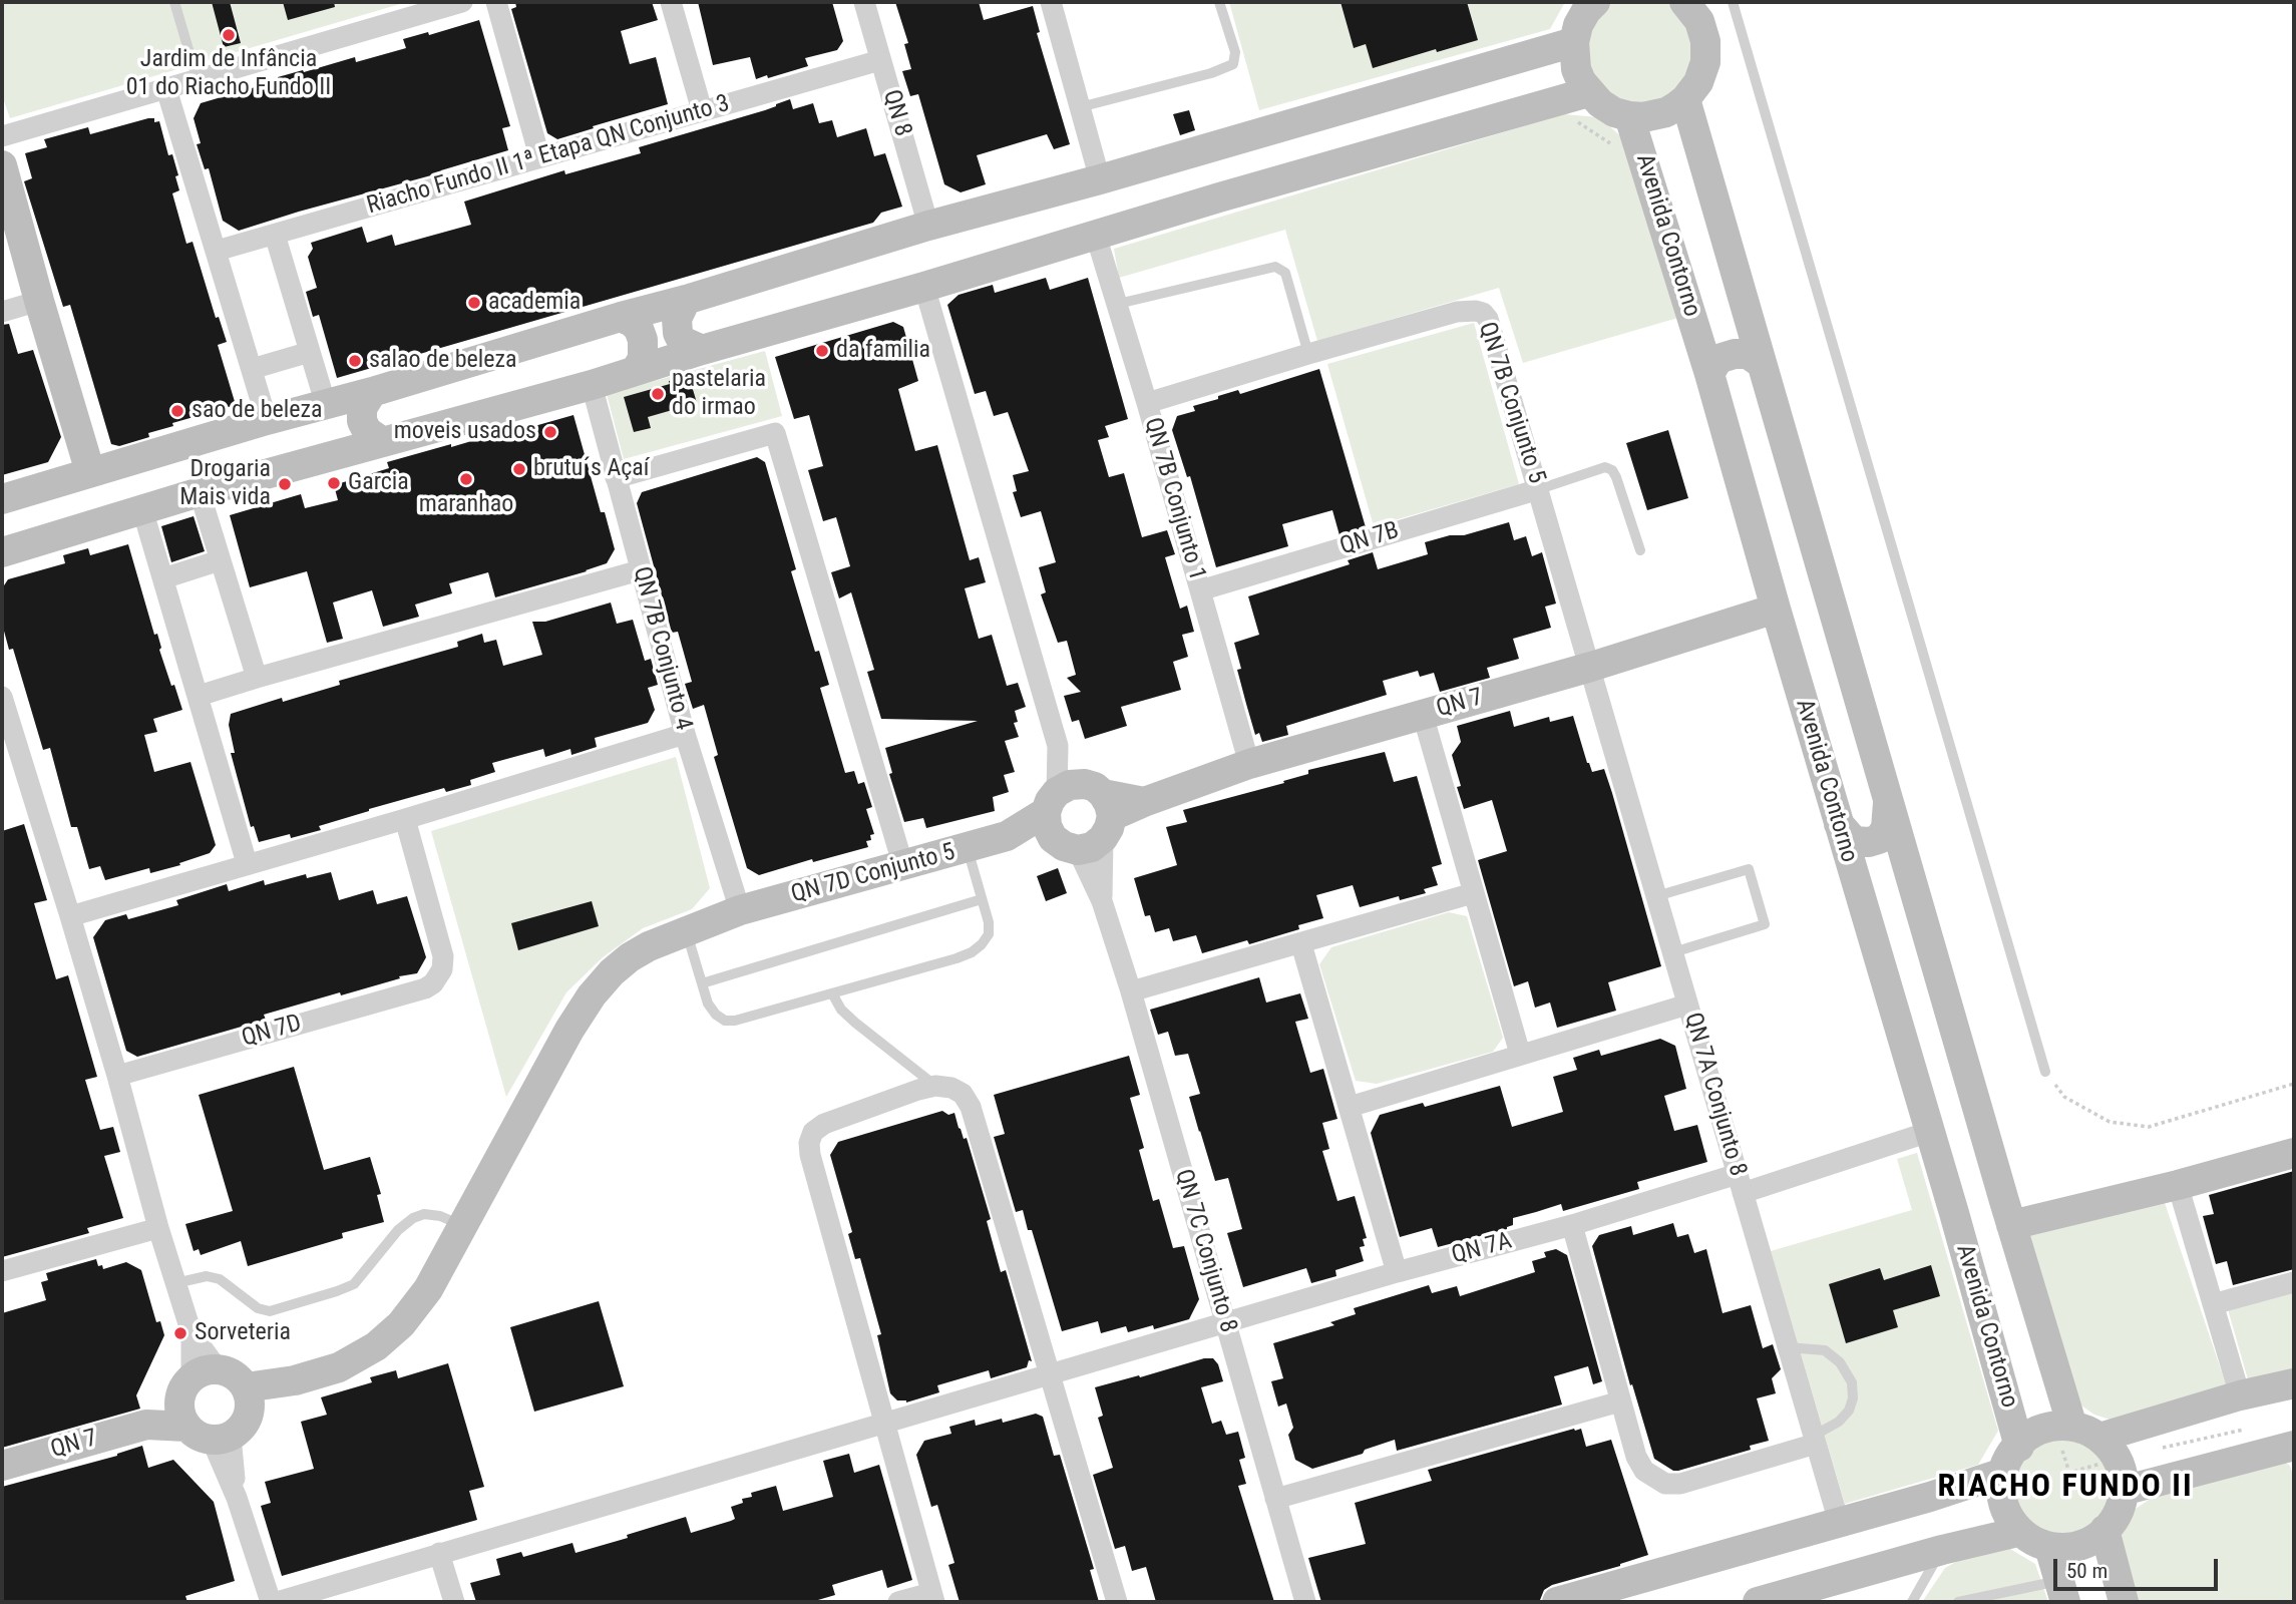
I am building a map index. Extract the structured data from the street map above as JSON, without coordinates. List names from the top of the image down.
{
  "streets": {
    "main road": ["Avenida Contorno", "QN 7", "QN 7D Conjunto 5"],
    "street": [
      "QN 8",
      "Riacho Fundo II 1ª Etapa QN Conjunto 3",
      "QN 7B Conjunto 5",
      "QN 7B Conjunto 1",
      "QN 7B",
      "QN 7B Conjunto 4",
      "QN 7D",
      "QN 7A Conjunto 8",
      "QN 7A",
      "QN 7C Conjunto 8"
    ]
  },
  "crossings": [
    ["QN 8", "Riacho Fundo II 1ª Etapa QN Conjunto 3"],
    ["Avenida Contorno", "QN 7"],
    ["Avenida Contorno", "QN 7A"],
    ["QN 7B Conjunto 5", "QN 7B Conjunto 1"],
    ["QN 7B Conjunto 5", "QN 7B"],
    ["QN 7B Conjunto 5", "QN 7"],
    ["QN 7B Conjunto 5", "QN 7A Conjunto 8"],
    ["QN 7B Conjunto 1", "QN 7B"],
    ["QN 7B Conjunto 1", "QN 7"],
    ["QN 7B Conjunto 4", "QN 7D Conjunto 5"],
    ["QN 7", "QN 7D Conjunto 5"],
    ["QN 7", "QN 7A Conjunto 8"],
    ["QN 7", "QN 7C Conjunto 8"],
    ["QN 7D Conjunto 5", "QN 7C Conjunto 8"],
    ["QN 7A Conjunto 8", "QN 7A"],
    ["QN 7A", "QN 7C Conjunto 8"]
  ],
  "districts": ["RIACHO FUNDO II"],
  "places": [
    "Jardim de Infância 01 do Riacho Fundo II",
    "academia",
    "da familia",
    "salao de beleza",
    "pastelaria do irmao",
    "sao de beleza",
    "moveis usados",
    "brutu´s Açaí",
    "maranhao",
    "Garcia",
    "Drogaria Mais vida",
    "Sorveteria"
  ],
  "scale_bar": "50 m"
}
